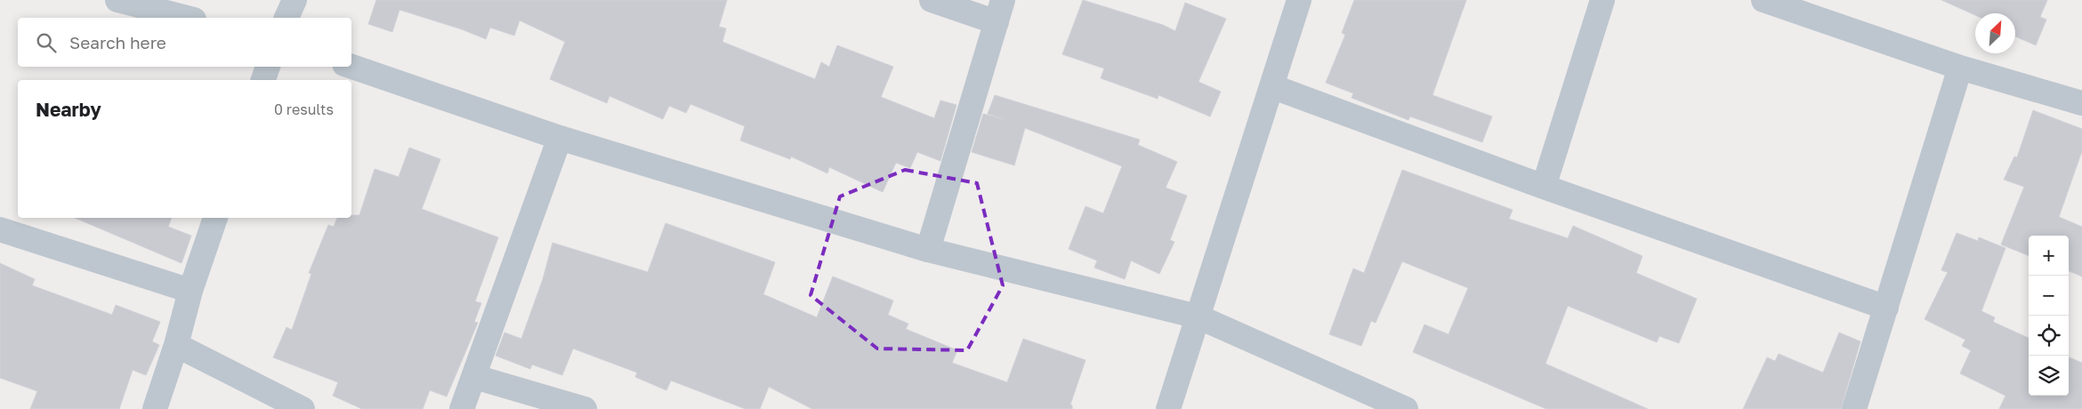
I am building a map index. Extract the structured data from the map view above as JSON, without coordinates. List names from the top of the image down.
{
  "north": "top right",
  "page": {
    "search": "Search here",
    "heading": ["Nearby", "0 results"],
    "map_buttons": ["+", "−"]
  }
}
